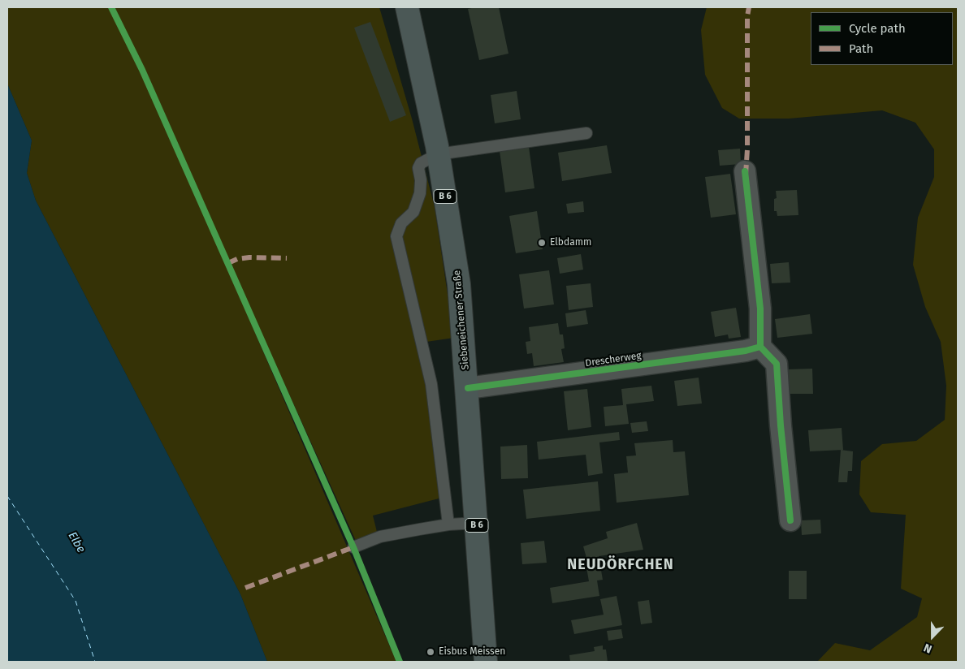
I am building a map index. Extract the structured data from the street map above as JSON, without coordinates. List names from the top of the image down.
{
  "streets": {
    "main road": ["B 6", "Siebeneichener Straße"],
    "street": ["Drescherweg"]
  },
  "crossings": [
    ["Siebeneichener Straße", "Drescherweg"]
  ],
  "districts": ["NEUDÖRFCHEN"],
  "water": ["Elbe"],
  "places": ["Elbdamm", "Eisbus Meissen"],
  "legend": ["Cycle path", "Path"],
  "north": "bottom"
}
